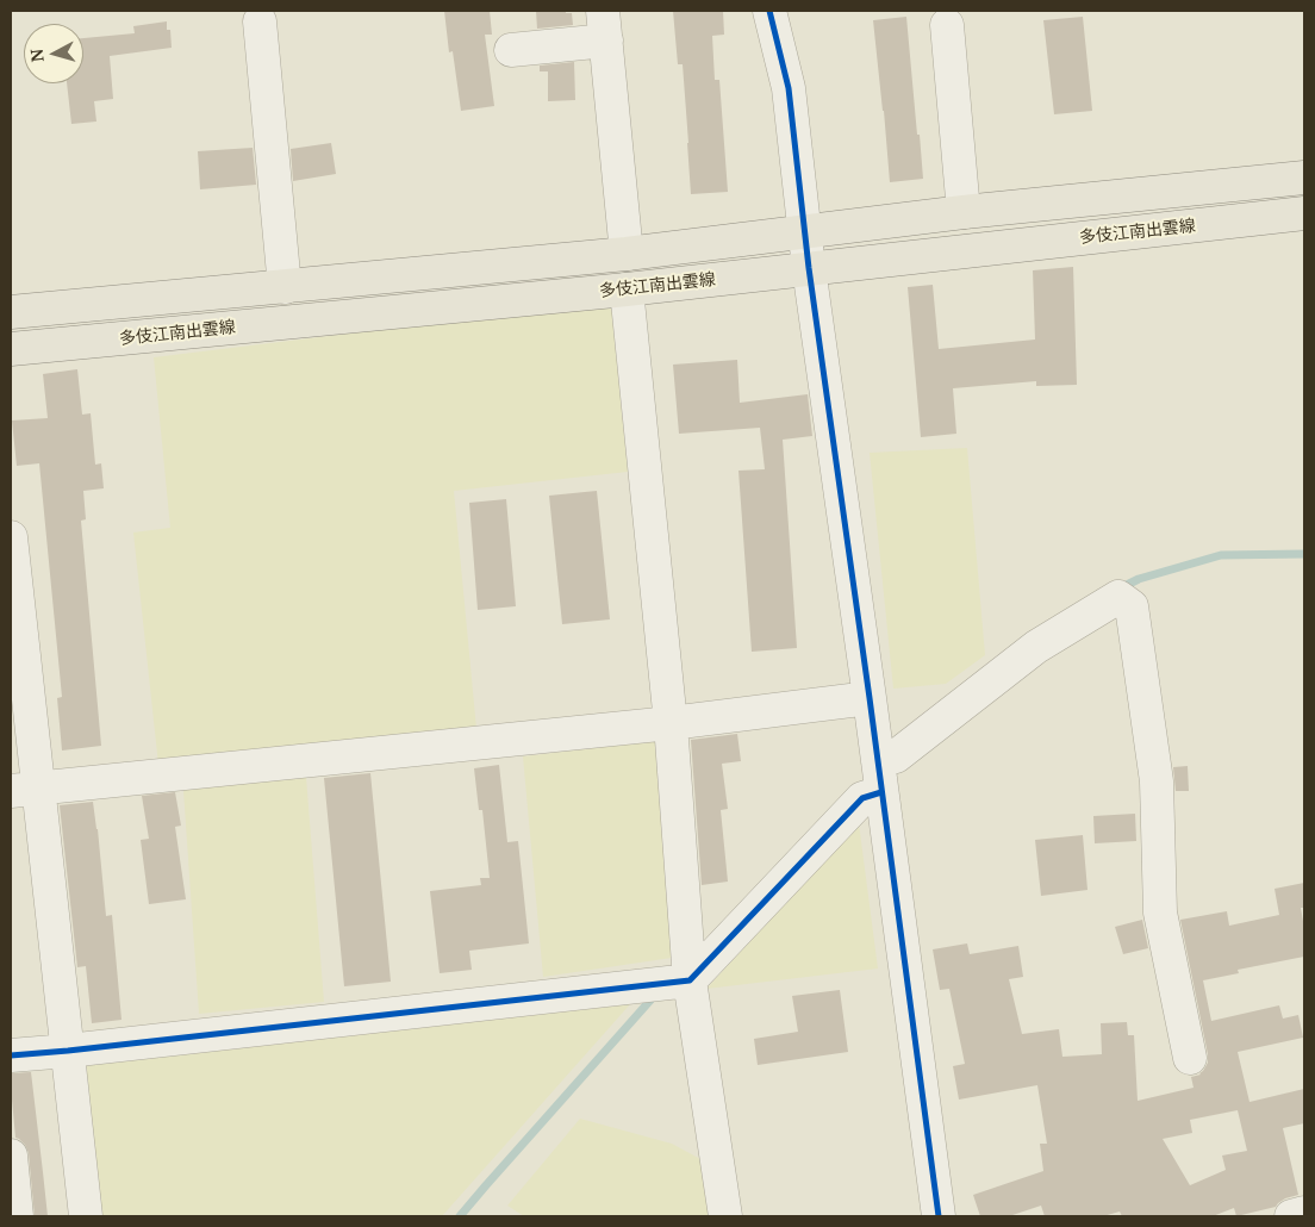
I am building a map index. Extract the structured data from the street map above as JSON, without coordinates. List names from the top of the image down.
{
  "streets": {
    "main road": ["多伎江南出雲線"]
  },
  "north": "left"
}
